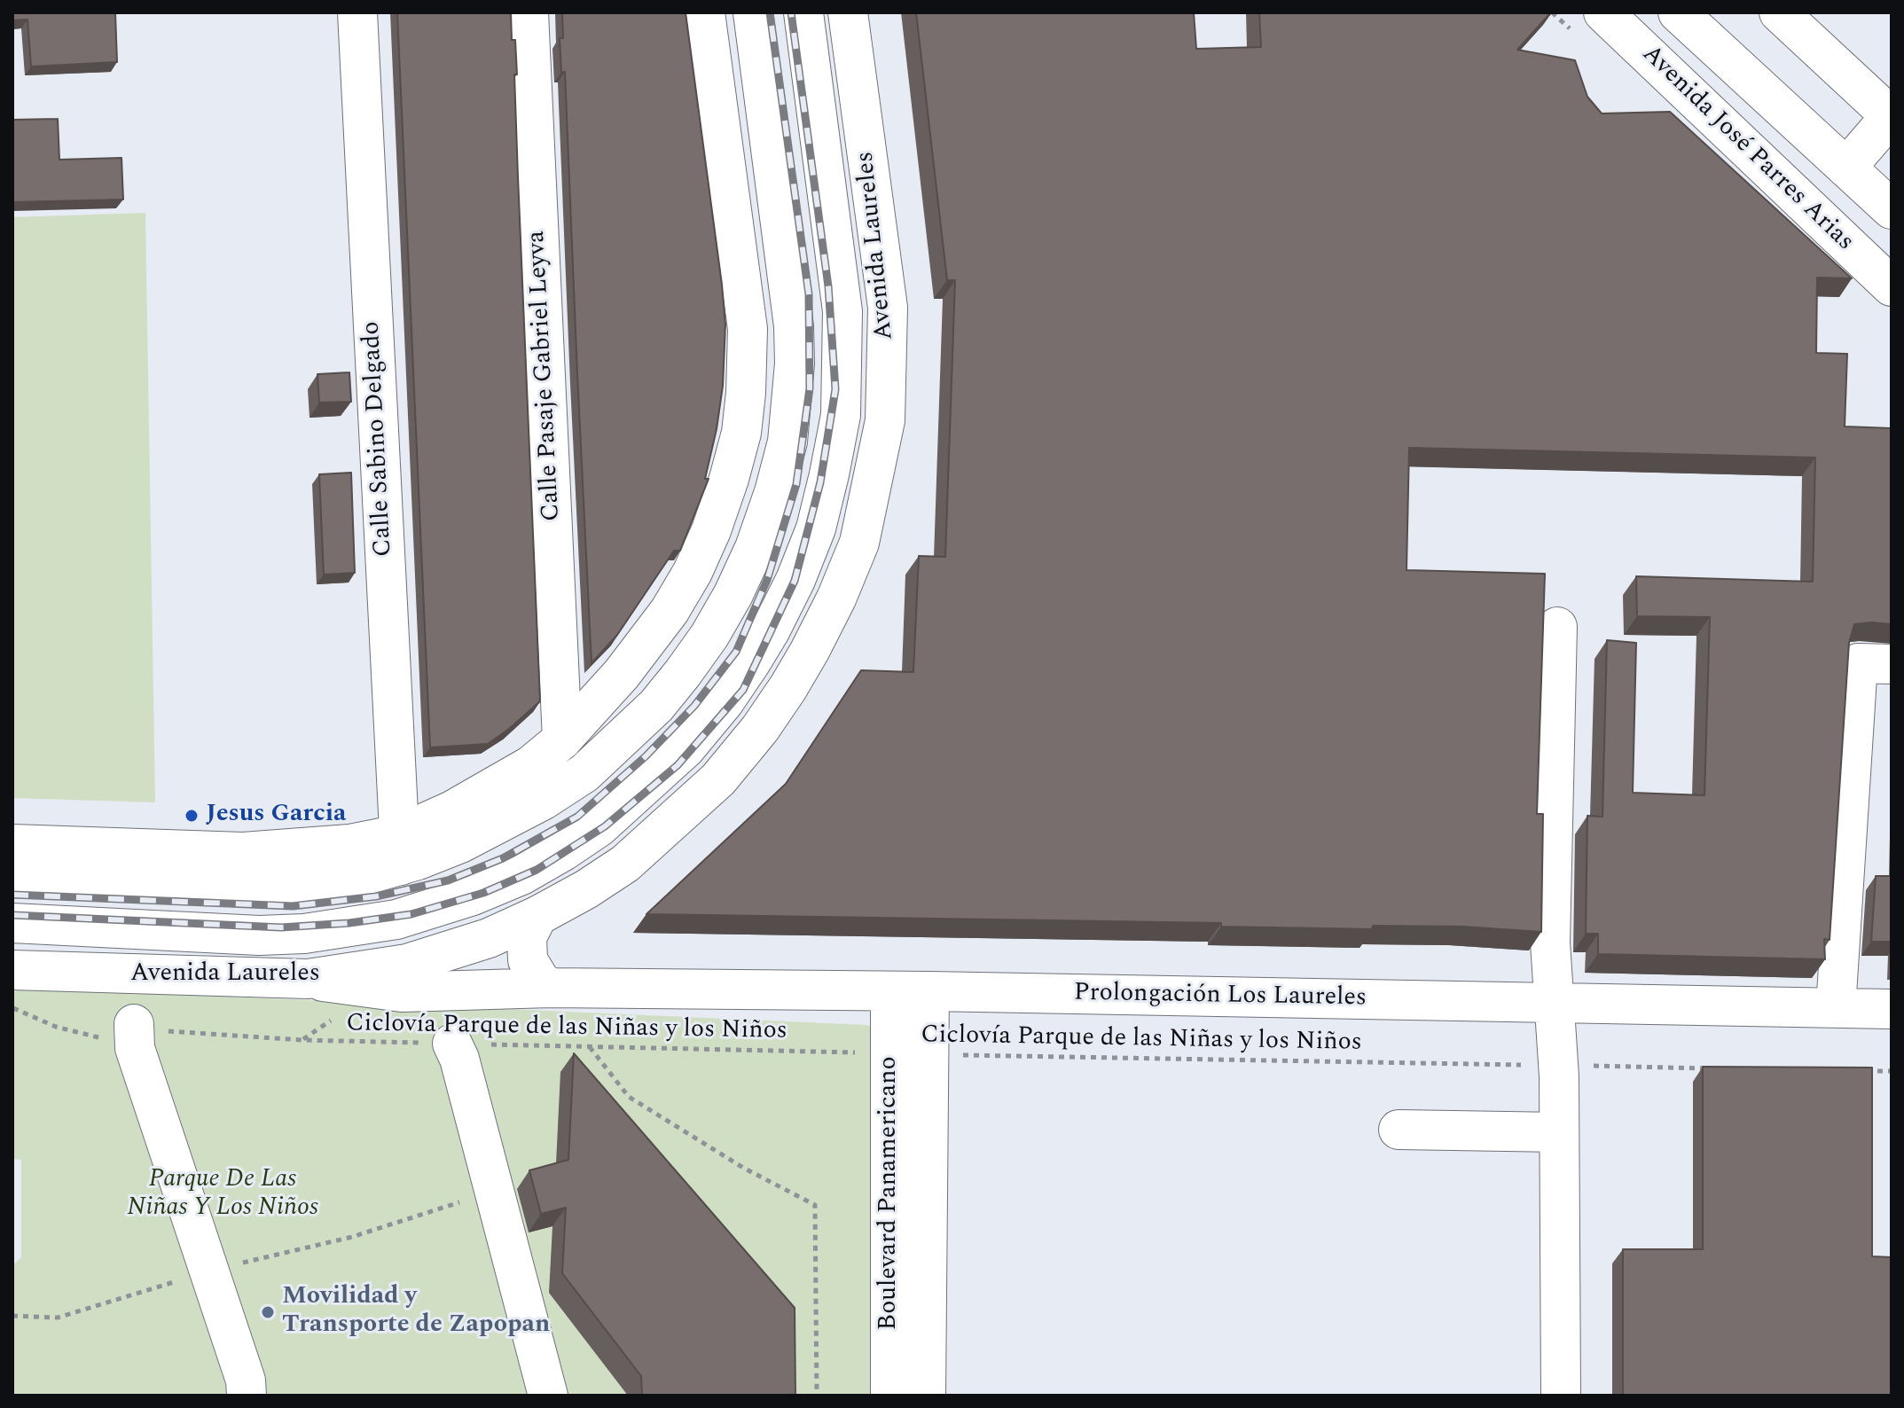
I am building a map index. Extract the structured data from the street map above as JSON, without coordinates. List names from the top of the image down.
{
  "streets": {
    "main road": [
      "Avenida José Parres Arias",
      "Avenida Laureles",
      "Calle Pasaje Gabriel Leyva",
      "Calle Sabino Delgado",
      "Prolongación Los Laureles",
      "Boulevard Panamericano"
    ],
    "path": ["Ciclovía Parque de las Niñas y los Niños"]
  },
  "crossings": [
    ["Avenida Laureles", "Prolongación Los Laureles"],
    ["Prolongación Los Laureles", "Boulevard Panamericano"],
    ["Ciclovía Parque de las Niñas y los Niños", "Boulevard Panamericano"]
  ],
  "parks": ["Parque De Las Niñas Y Los Niños"],
  "places": ["Jesus Garcia", "Movilidad y Transporte de Zapopan"]
}
